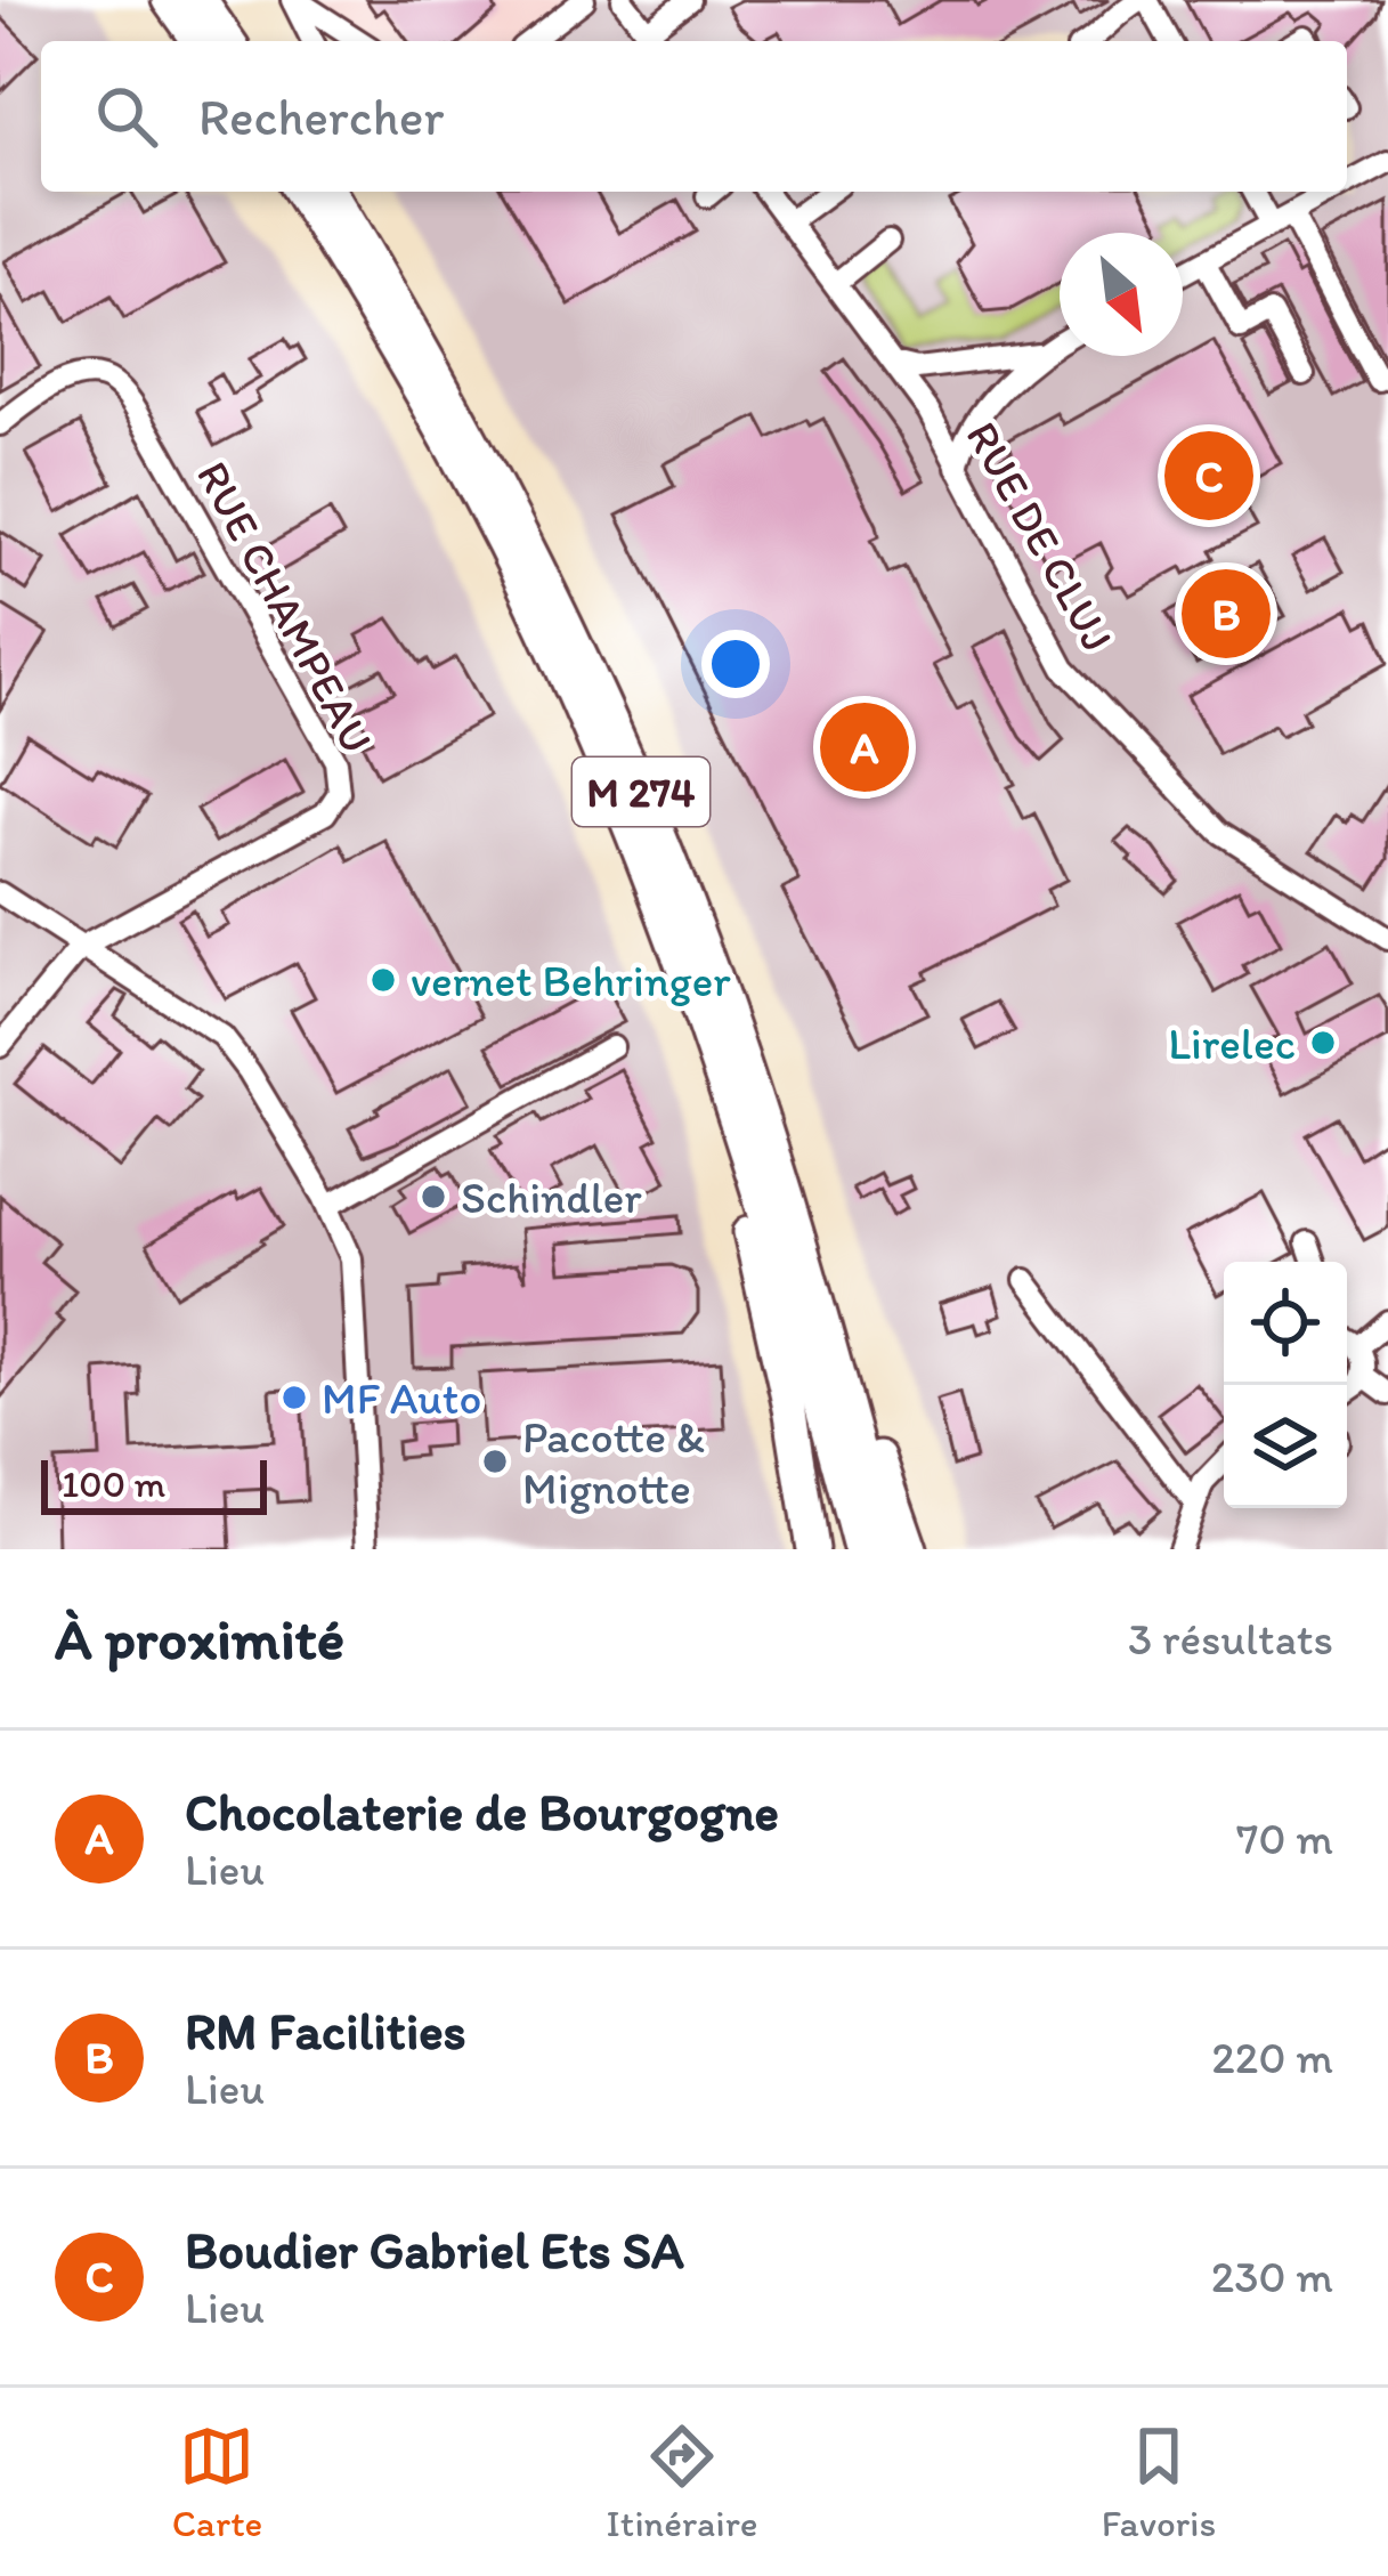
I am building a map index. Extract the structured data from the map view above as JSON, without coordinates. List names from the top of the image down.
{
  "streets": {
    "highway": ["M 274"],
    "street": ["RUE DE CLUJ", "RUE CHAMPEAU"]
  },
  "places": [
    "vernet Behringer",
    "Lirelec",
    "Schindler",
    "MF Auto",
    "Pacotte & Mignotte"
  ],
  "scale_bar": "100 m",
  "north": "bottom right",
  "page": {
    "search": "Rechercher",
    "pins": ["C", "B", "A"],
    "scale": "100 m",
    "heading": ["À proximité", "3 résultats"],
    "list": [
      {
        "mark": "A",
        "name": "Chocolaterie de Bourgogne",
        "note": "Lieu",
        "value": "70 m"
      },
      {
        "mark": "B",
        "name": "RM Facilities",
        "note": "Lieu",
        "value": "220 m"
      },
      {
        "mark": "C",
        "name": "Boudier Gabriel Ets SA",
        "note": "Lieu",
        "value": "230 m"
      }
    ],
    "nav": ["Carte", "Itinéraire", "Favoris"]
  }
}
